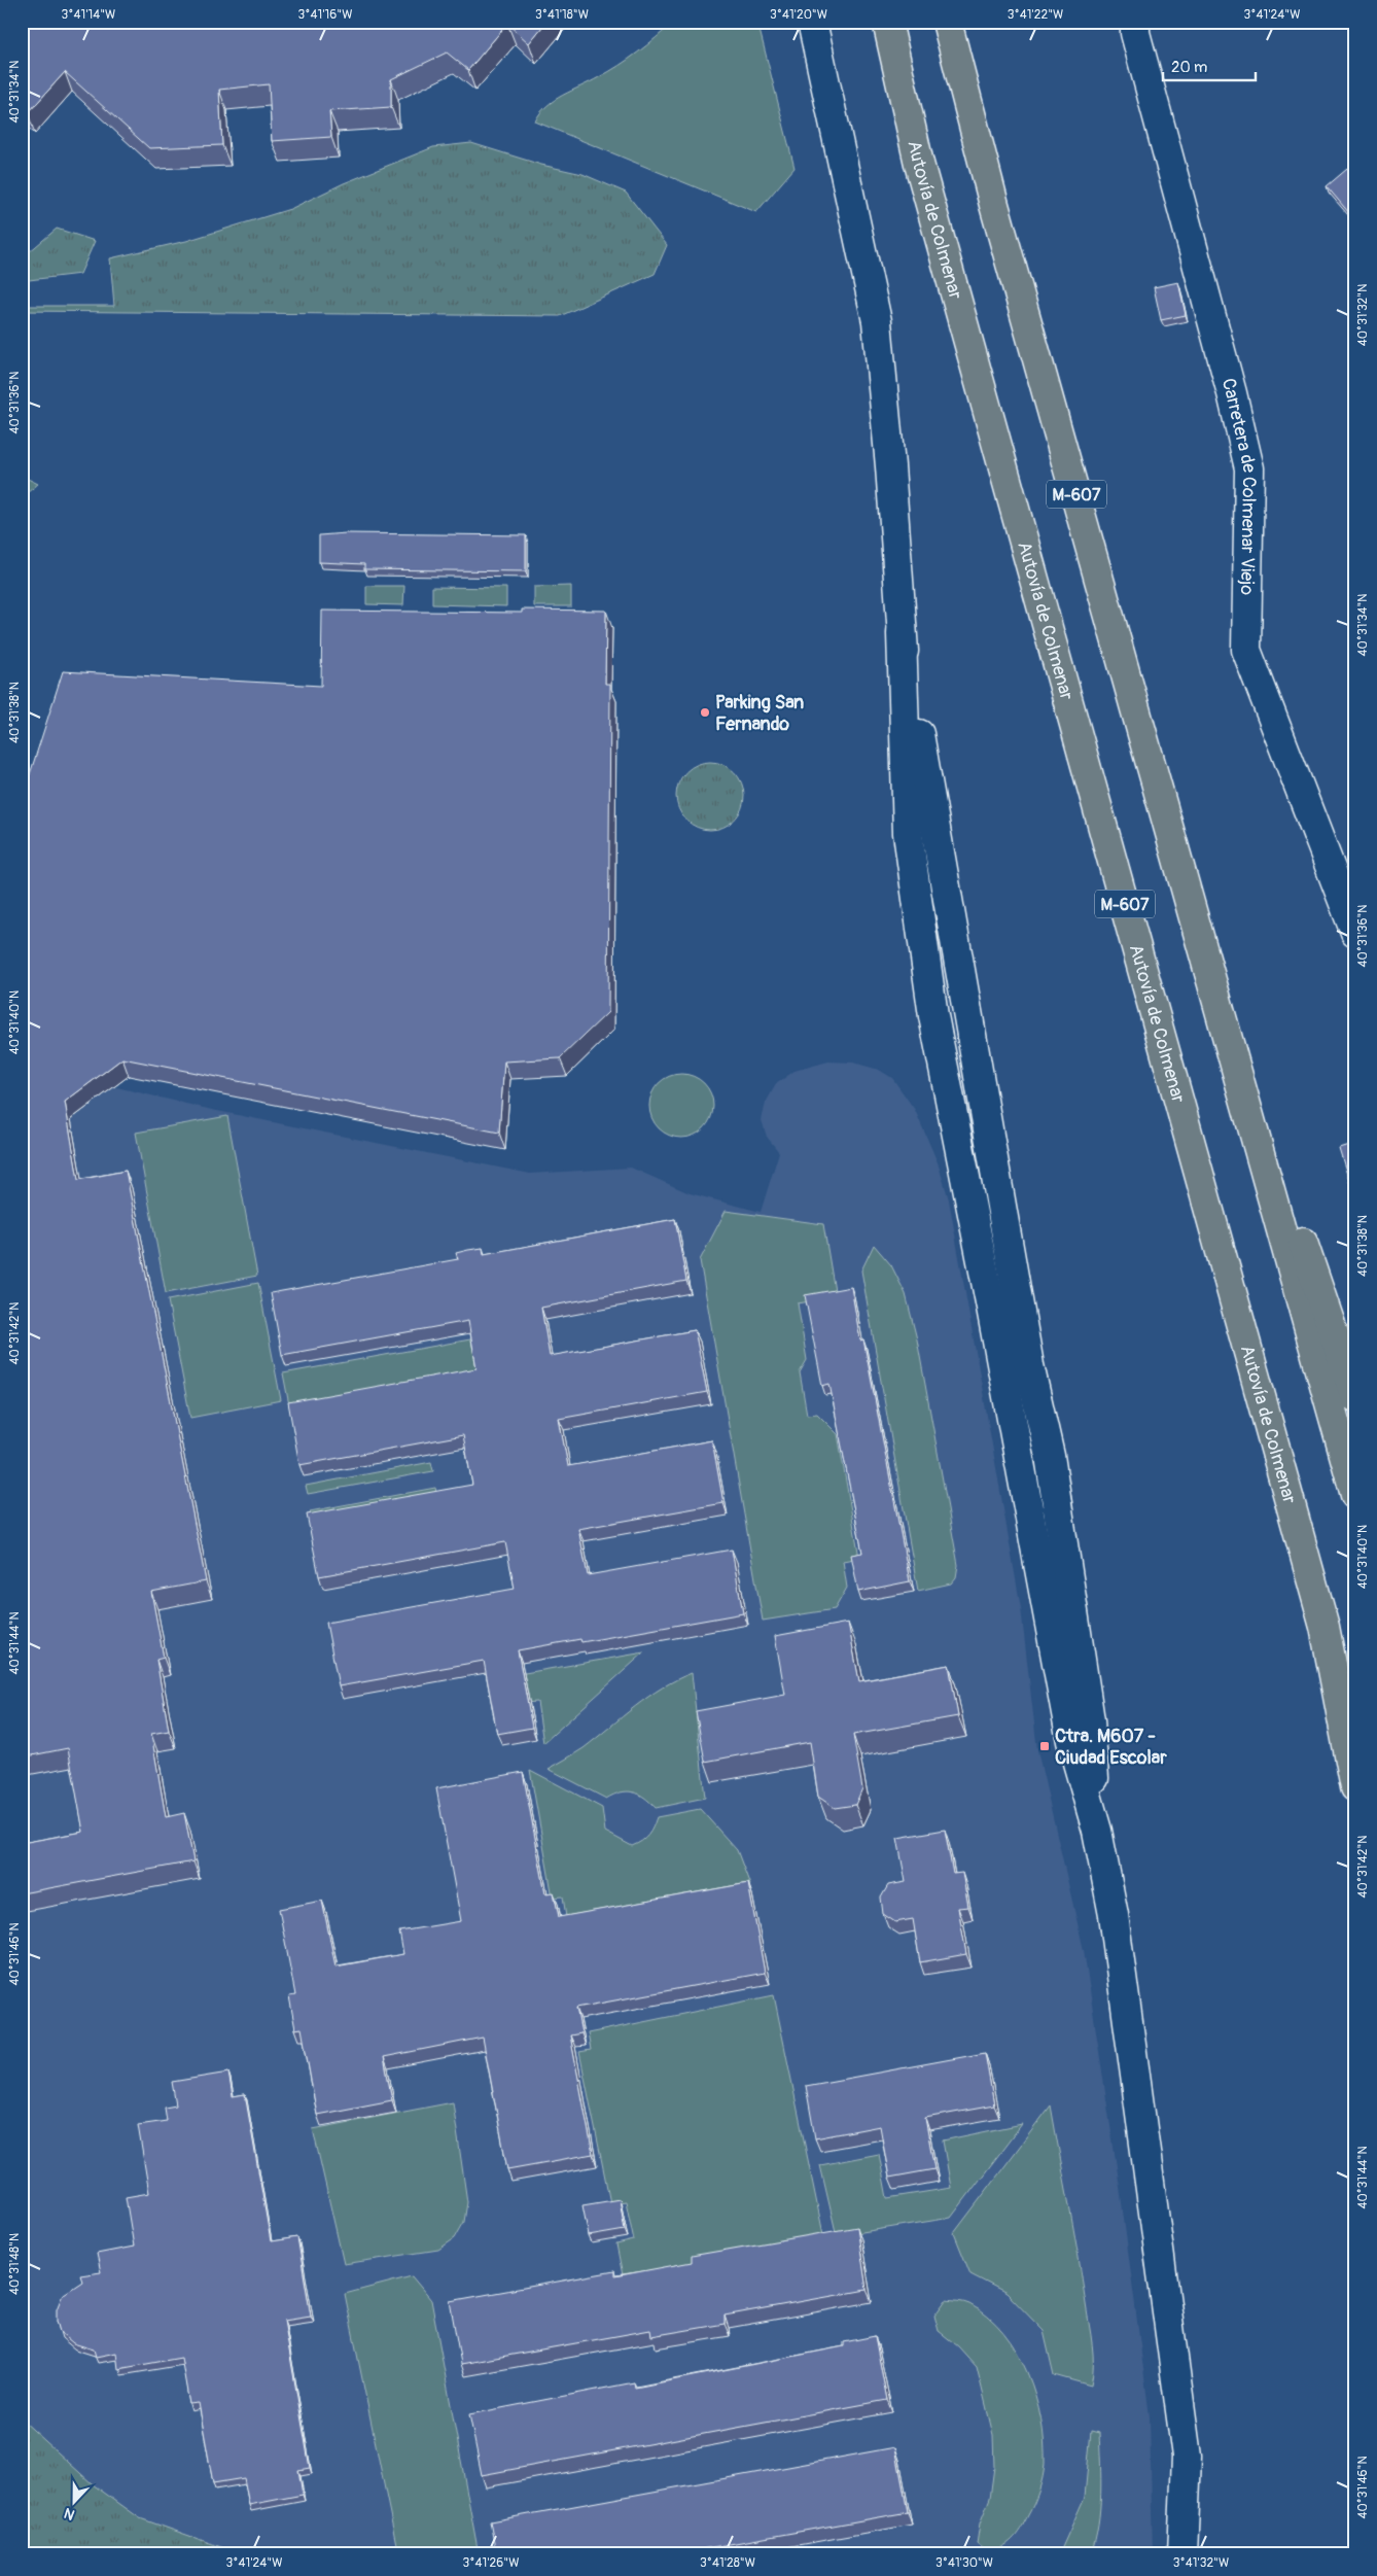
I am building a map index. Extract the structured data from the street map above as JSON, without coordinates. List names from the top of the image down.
{
  "streets": {
    "highway": ["Autovía de Colmenar", "M-607"],
    "street": ["Carretera de Colmenar Viejo"]
  },
  "places": {
    "other": ["Parking San Fernando"],
    "transit": ["Ctra. M607 - Ciudad Escolar"]
  },
  "scale_bar": "20 m",
  "north": "bottom",
  "coordinates": [
    "3°41'14\"W",
    "3°41'16\"W",
    "3°41'18\"W",
    "3°41'20\"W",
    "3°41'22\"W",
    "3°41'24\"W",
    "40°31'34\"N",
    "40°31'32\"N",
    "40°31'36\"N",
    "40°31'38\"N",
    "40°31'40\"N",
    "40°31'42\"N",
    "40°31'44\"N",
    "40°31'46\"N",
    "40°31'48\"N",
    "3°41'26\"W",
    "3°41'28\"W",
    "3°41'30\"W",
    "3°41'32\"W"
  ]
}
